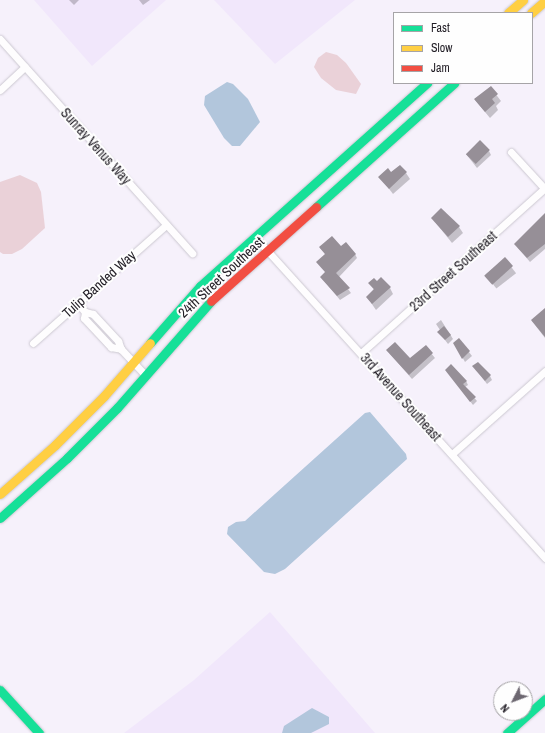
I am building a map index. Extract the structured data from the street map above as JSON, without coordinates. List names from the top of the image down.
{
  "streets": {
    "street": [
      "Sunray Venus Way",
      "23rd Street Southeast",
      "24th Street Southeast",
      "Tulip Banded Way",
      "3rd Avenue Southeast"
    ]
  },
  "crossings": [
    ["Sunray Venus Way", "Tulip Banded Way"],
    ["23rd Street Southeast", "3rd Avenue Southeast"],
    ["24th Street Southeast", "3rd Avenue Southeast"]
  ],
  "legend": ["Fast", "Slow", "Jam"],
  "north": "bottom left"
}
